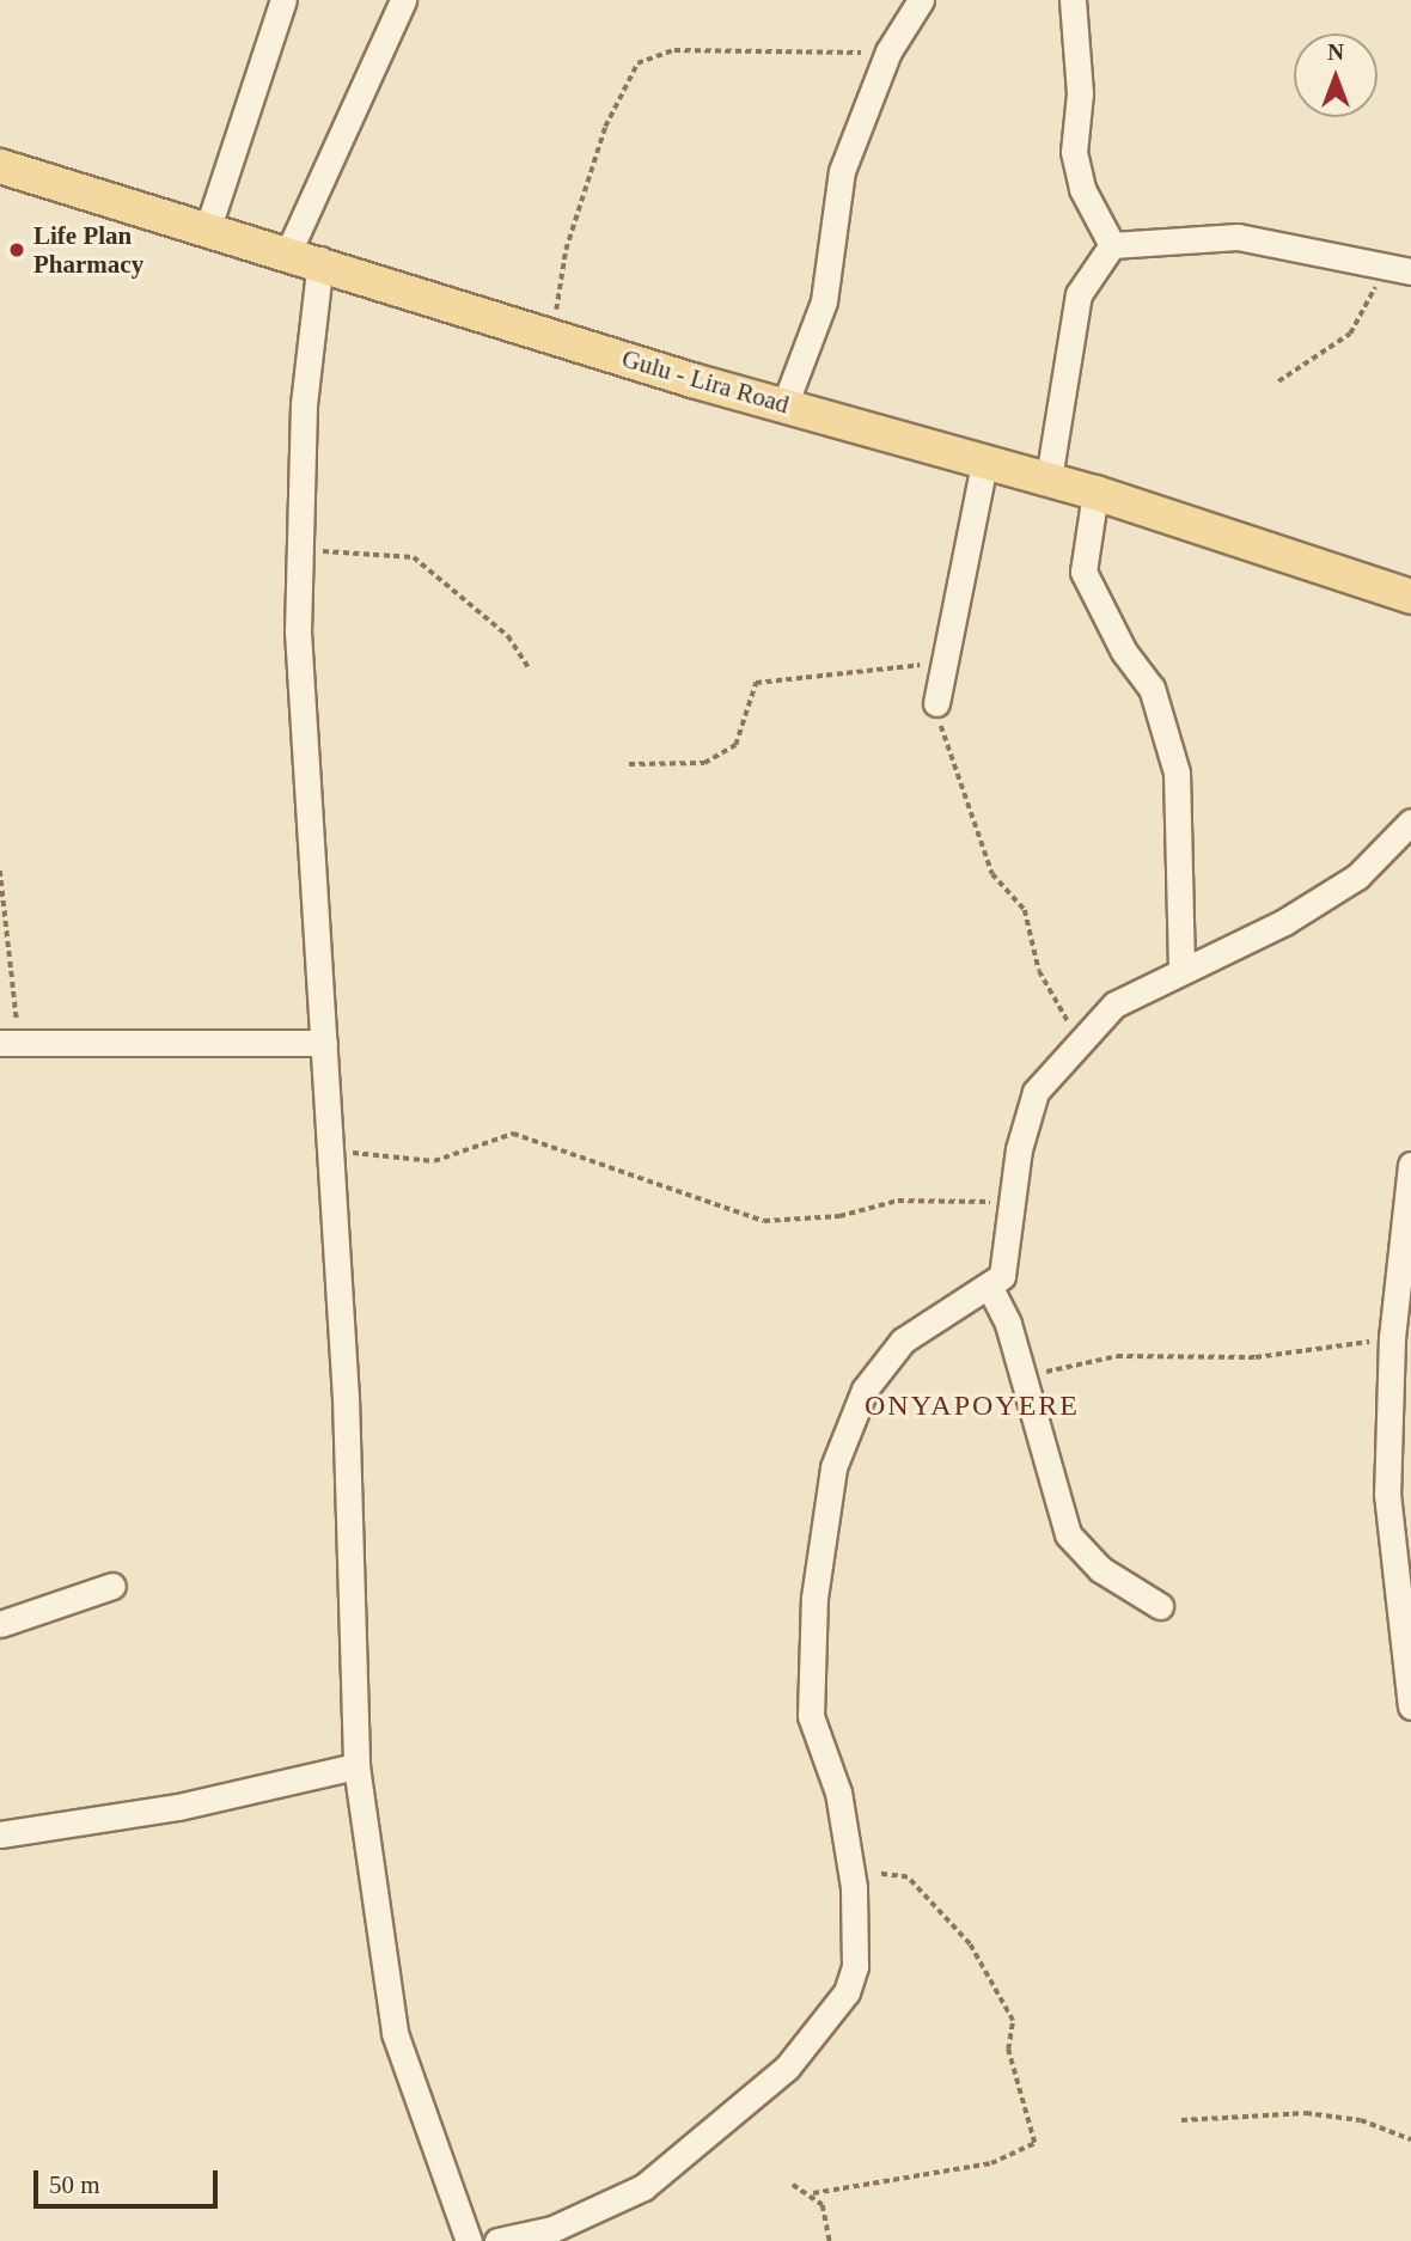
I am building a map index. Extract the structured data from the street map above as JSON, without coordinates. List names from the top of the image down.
{
  "streets": {
    "main road": ["Gulu - Lira Road"]
  },
  "districts": ["ONYAPOYERE"],
  "places": ["Life Plan Pharmacy"],
  "scale_bar": "50 m",
  "north": "top"
}
